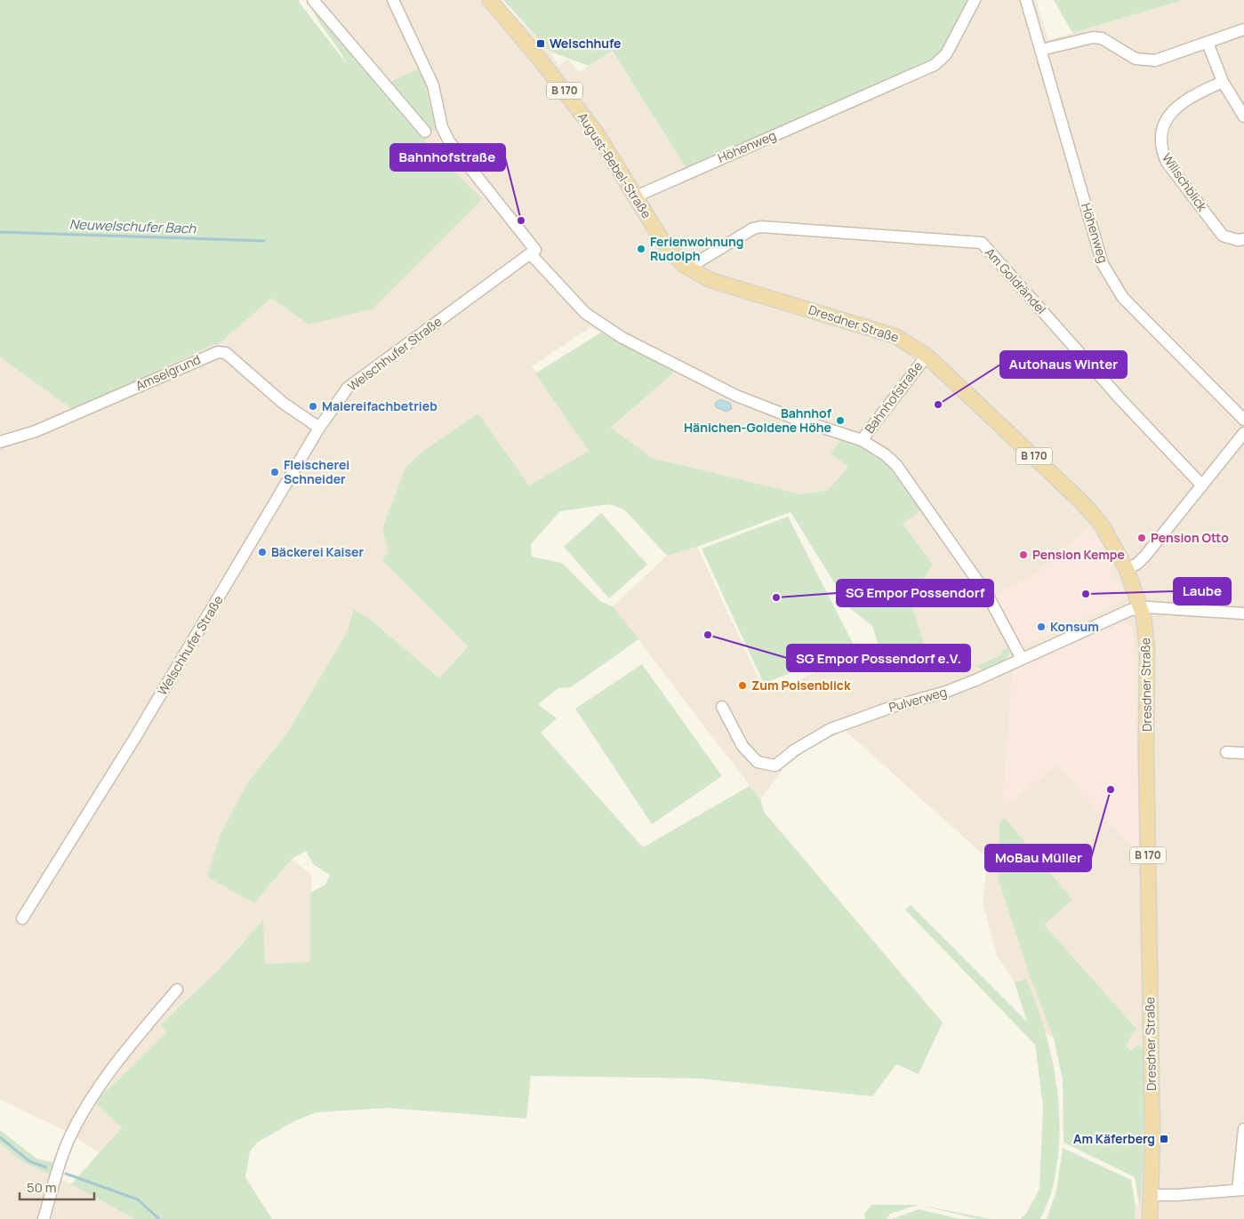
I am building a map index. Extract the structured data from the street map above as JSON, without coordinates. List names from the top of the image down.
{
  "streets": {
    "main road": ["B 170", "August-Bebel-Straße", "Dresdner Straße"],
    "street": [
      "Höhenweg",
      "Wilischblick",
      "Am Goldrändel",
      "Welschhufer Straße",
      "Amselgrund",
      "Bahnhofstraße",
      "Pulverweg"
    ]
  },
  "crossings": [
    ["Höhenweg", "August-Bebel-Straße"],
    ["August-Bebel-Straße", "Am Goldrändel"],
    ["August-Bebel-Straße", "Dresdner Straße"],
    ["Am Goldrändel", "Dresdner Straße"],
    ["Dresdner Straße", "Bahnhofstraße"],
    ["Dresdner Straße", "Pulverweg"],
    ["Welschhufer Straße", "Amselgrund"]
  ],
  "water": ["Neuwelschufer Bach"],
  "places": {
    "transit": ["Welschhufe", "Am Käferberg"],
    "other": [
      "Bahnhofstraße",
      "Ferienwohnung Rudolph",
      "Autohaus Winter",
      "Malereifachbetrieb",
      "Bahnhof Hänichen-Goldene Höhe",
      "Fleischerei Schneider",
      "Pension Otto",
      "Bäckerei Kaiser",
      "Pension Kempe",
      "Laube",
      "SG Empor Possendorf",
      "Konsum",
      "SG Empor Possendorf e.V.",
      "Zum Poisenblick",
      "MoBau Müller"
    ]
  },
  "scale_bar": "50 m"
}
